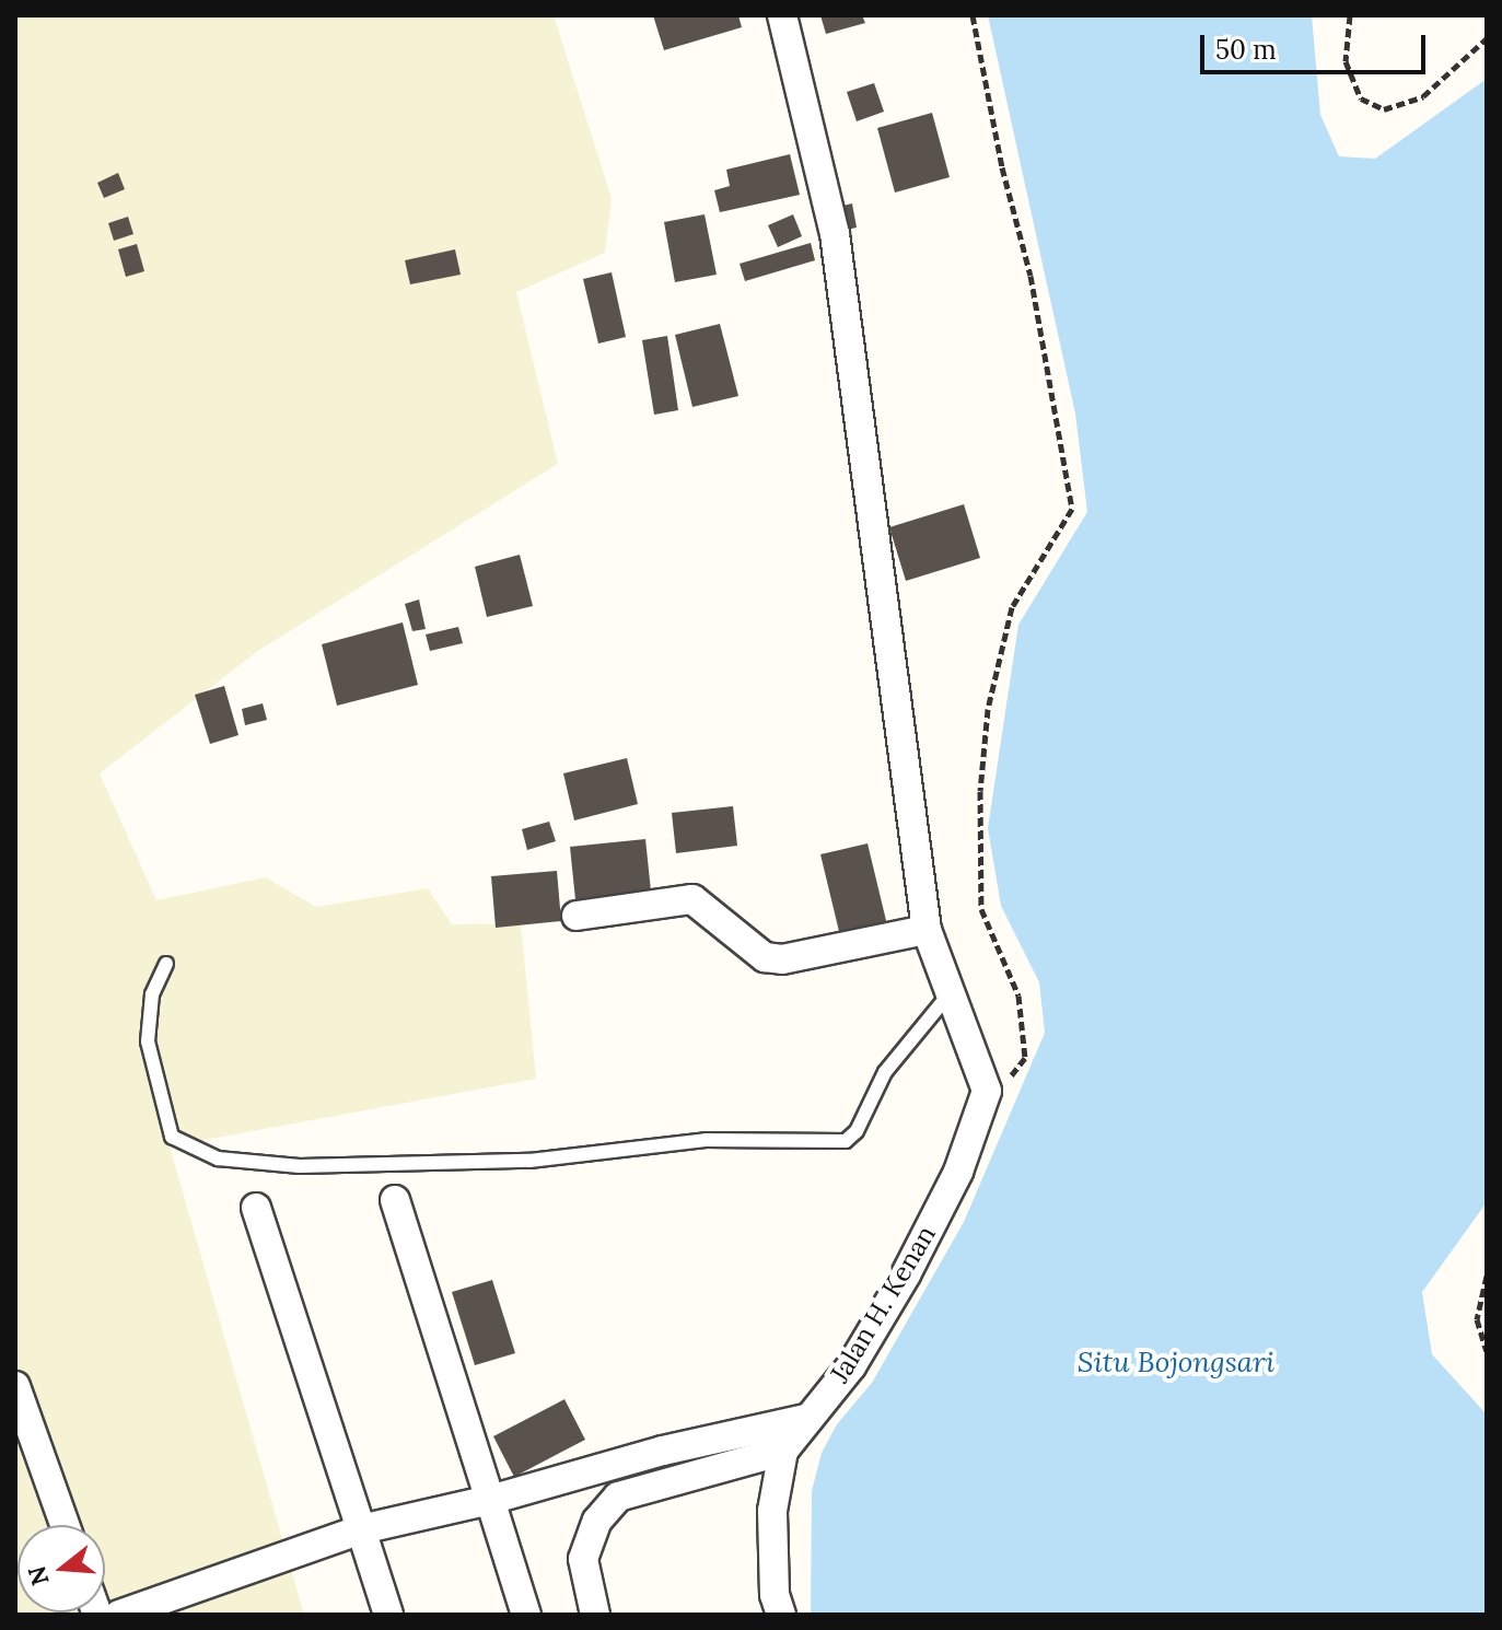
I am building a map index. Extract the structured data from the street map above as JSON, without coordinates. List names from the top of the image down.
{
  "streets": {
    "street": ["Jalan H. Kenan"]
  },
  "water": ["Situ Bojongsari"],
  "scale_bar": "50 m",
  "north": "left"
}
